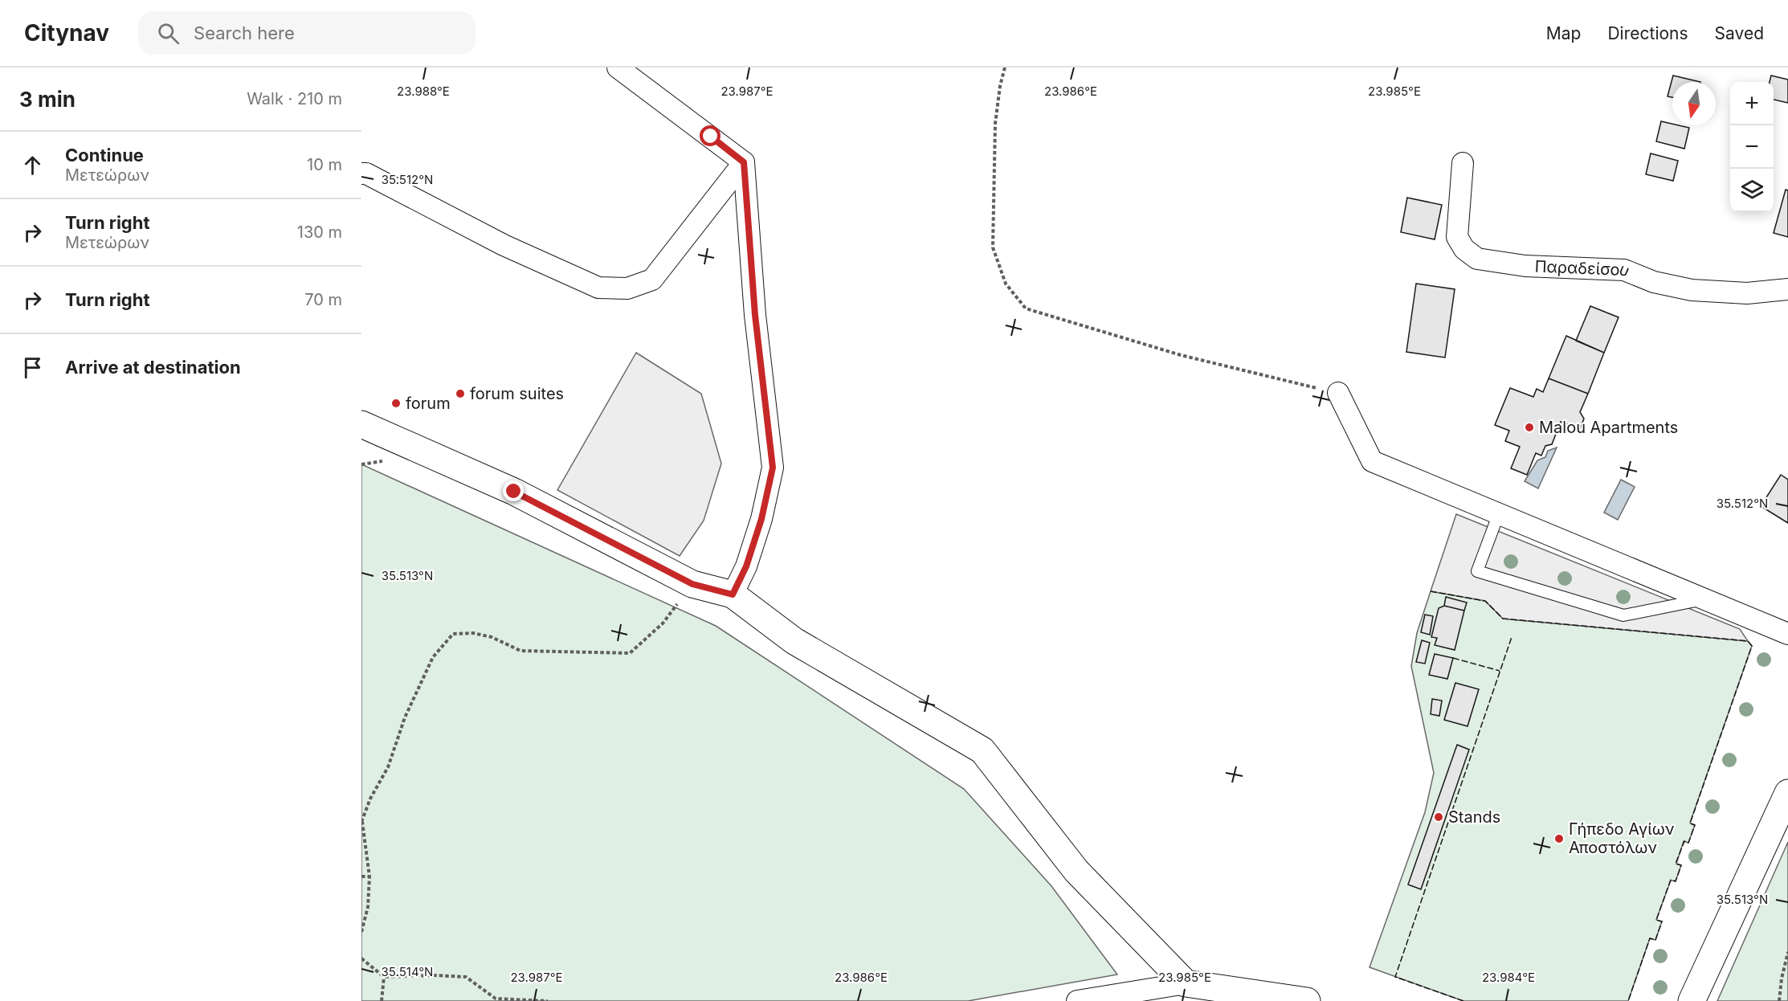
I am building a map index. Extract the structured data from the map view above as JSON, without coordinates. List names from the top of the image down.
{
  "streets": {
    "street": ["Παραδείσου"]
  },
  "places": [
    "forum suites",
    "forum",
    "Malou Apartments",
    "Stands",
    "Γήπεδο Αγίων Αποστόλων"
  ],
  "north": "bottom",
  "page": {
    "header": "Citynav",
    "search": "Search here",
    "nav": ["Map", "Directions", "Saved"],
    "heading": ["3 min", "Walk · 210 m"],
    "map_buttons": ["+", "−"],
    "list": [
      ["Continue", "Μετεώρων", "10 m"],
      ["Turn right", "Μετεώρων", "130 m"],
      ["Turn right", "70 m"],
      "Arrive at destination"
    ]
  },
  "coordinates": [
    "23.988°E",
    "23.987°E",
    "23.986°E",
    "23.985°E",
    "35.512°N",
    "35.513°N",
    "35.514°N",
    "23.984°E"
  ]
}
